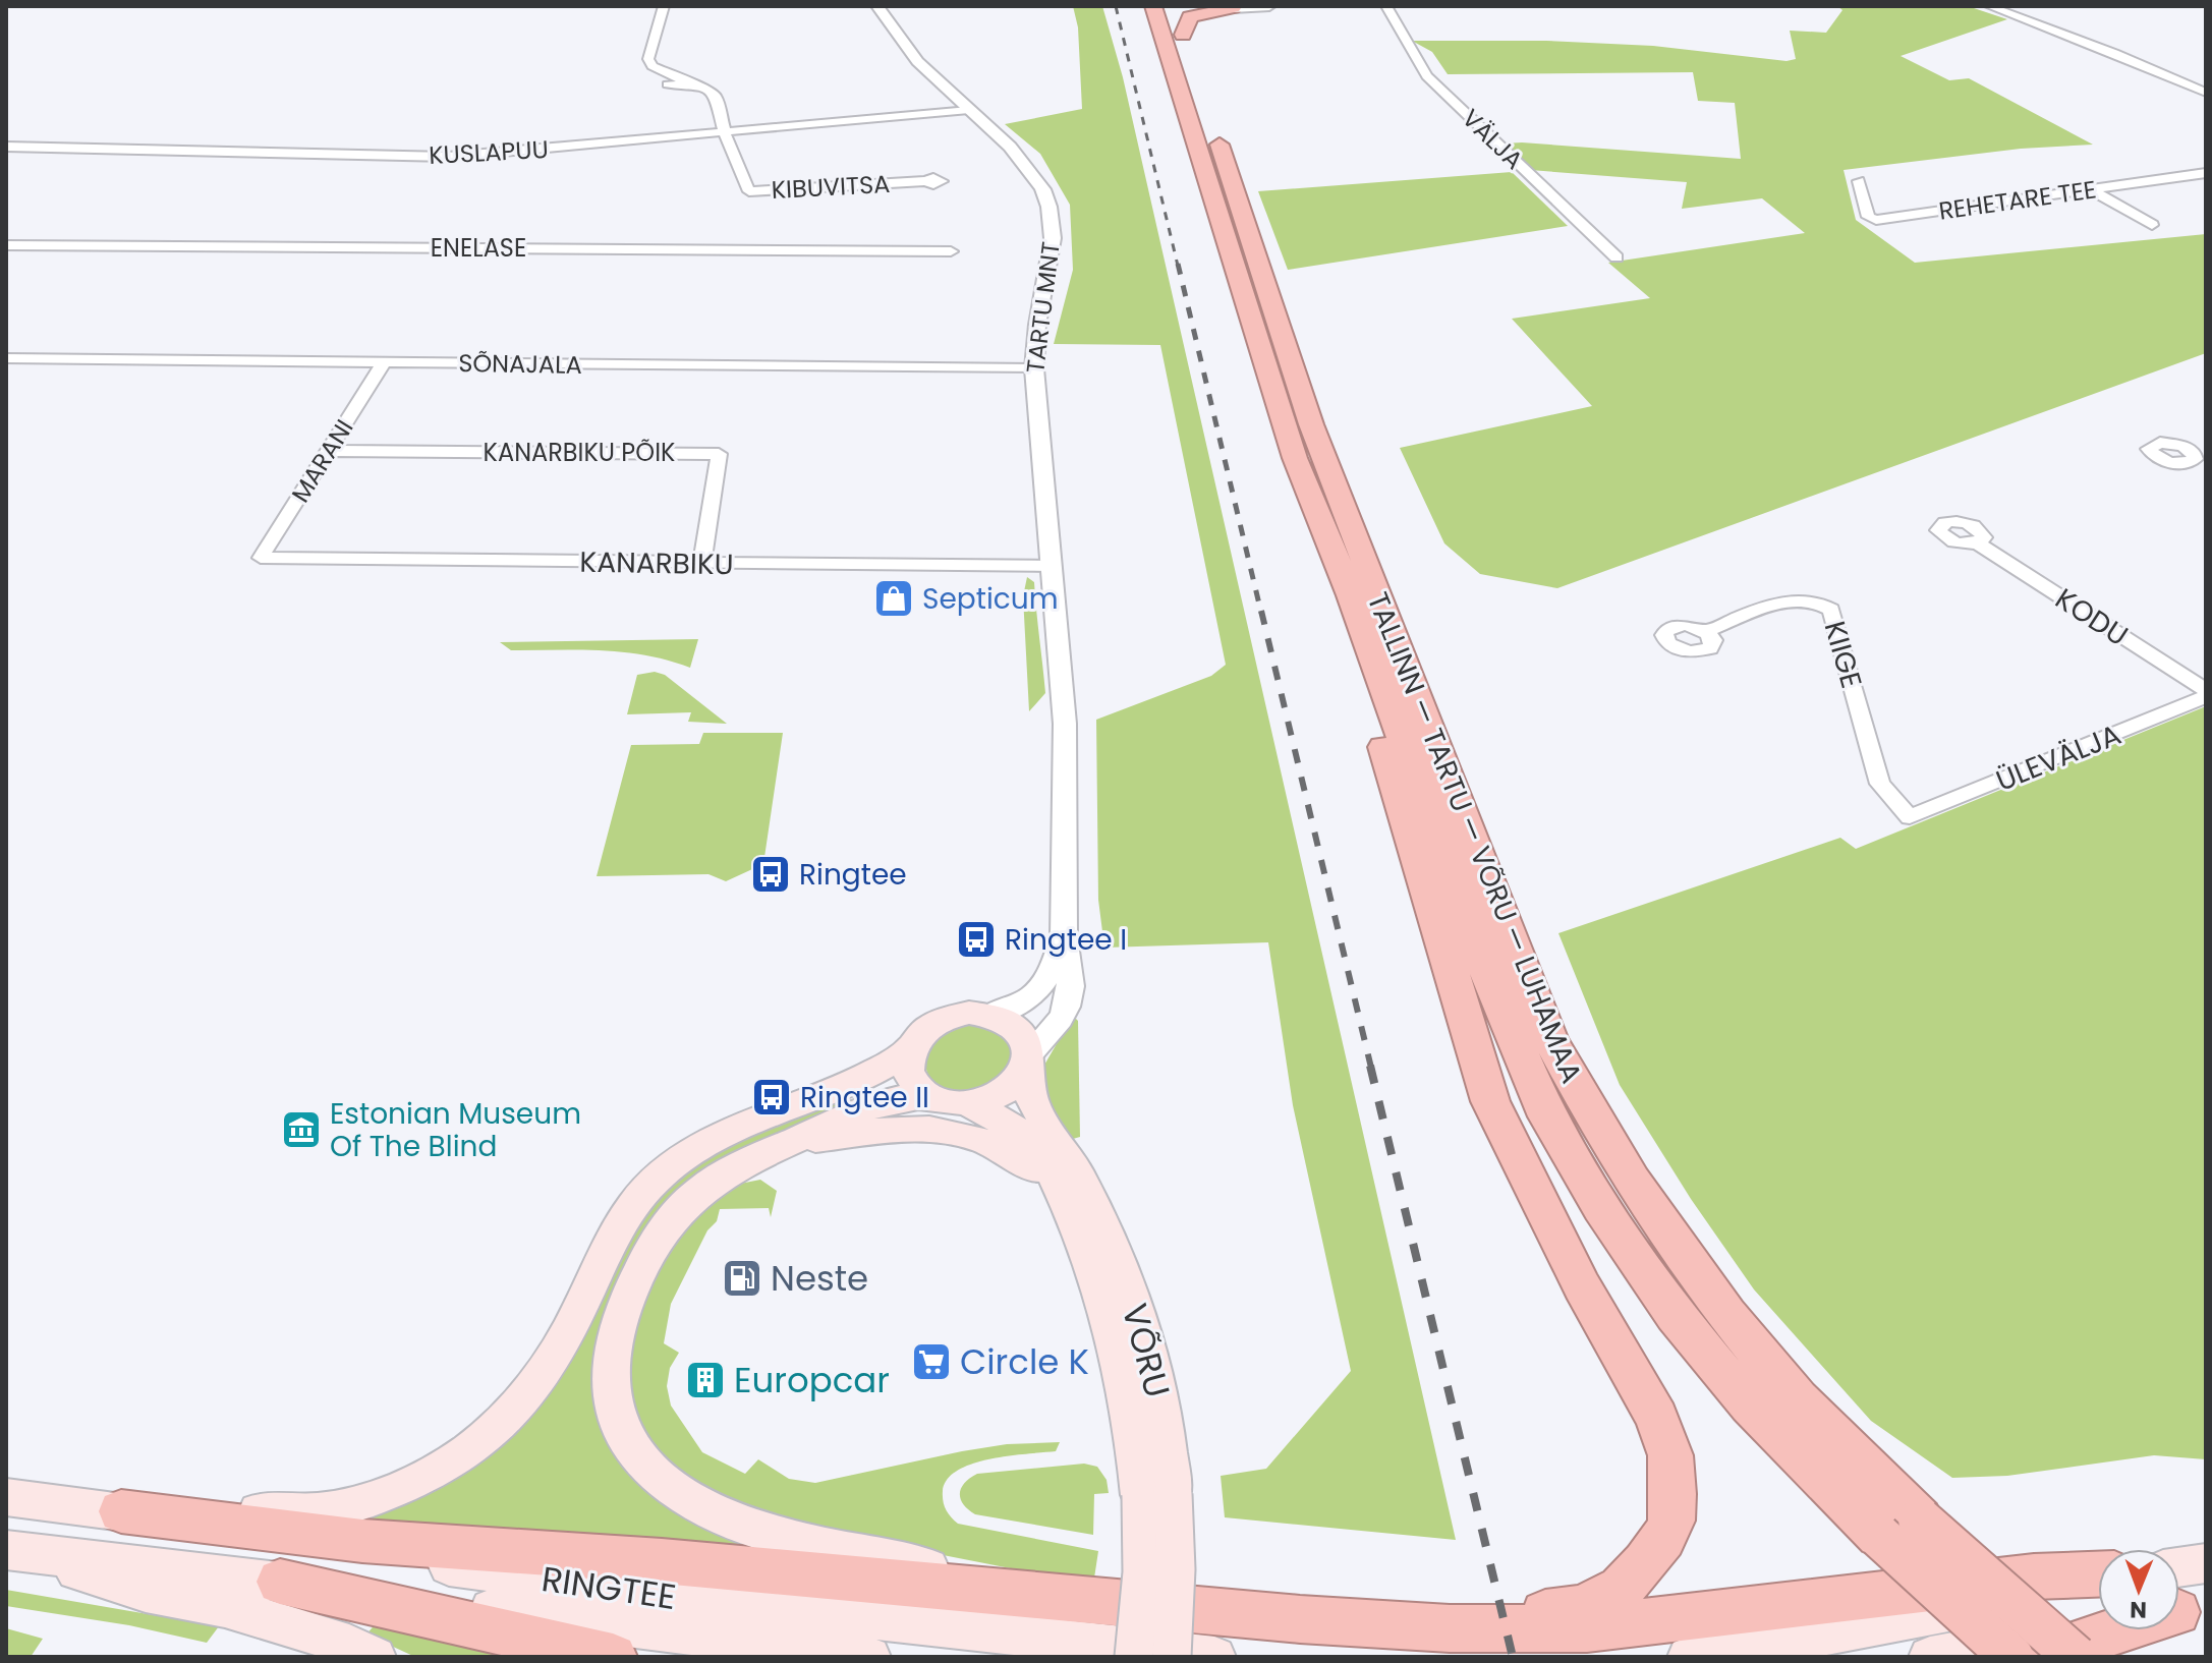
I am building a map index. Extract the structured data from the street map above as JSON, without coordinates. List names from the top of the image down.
{
  "streets": {
    "highway": ["TALLINN — TARTU — VÕRU — LUHAMAA"],
    "main road": ["VÕRU", "RINGTEE"],
    "street": [
      "VÄLJA",
      "KUSLAPUU",
      "KIBUVITSA",
      "REHETARE TEE",
      "ENELASE",
      "TARTU MNT",
      "SÕNAJALA",
      "KANARBIKU PÕIK",
      "MARANI",
      "KANARBIKU",
      "KODU",
      "KIIGE",
      "ÜLEVÄLJA"
    ]
  },
  "crossings": [
    ["KUSLAPUU", "KIBUVITSA"],
    ["KUSLAPUU", "TARTU MNT"],
    ["TARTU MNT", "SÕNAJALA"],
    ["TARTU MNT", "KANARBIKU"],
    ["SÕNAJALA", "MARANI"],
    ["KANARBIKU PÕIK", "MARANI"],
    ["KANARBIKU PÕIK", "KANARBIKU"],
    ["MARANI", "KANARBIKU"],
    ["KODU", "ÜLEVÄLJA"],
    ["KIIGE", "ÜLEVÄLJA"]
  ],
  "places": {
    "shop": ["Septicum"],
    "bus stop": ["Ringtee", "Ringtee I", "Ringtee II"],
    "museum": ["Estonian Museum Of The Blind"],
    "fuel station": ["Neste"],
    "supermarket": ["Circle K"],
    "building": ["Europcar"]
  },
  "north": "bottom"
}
